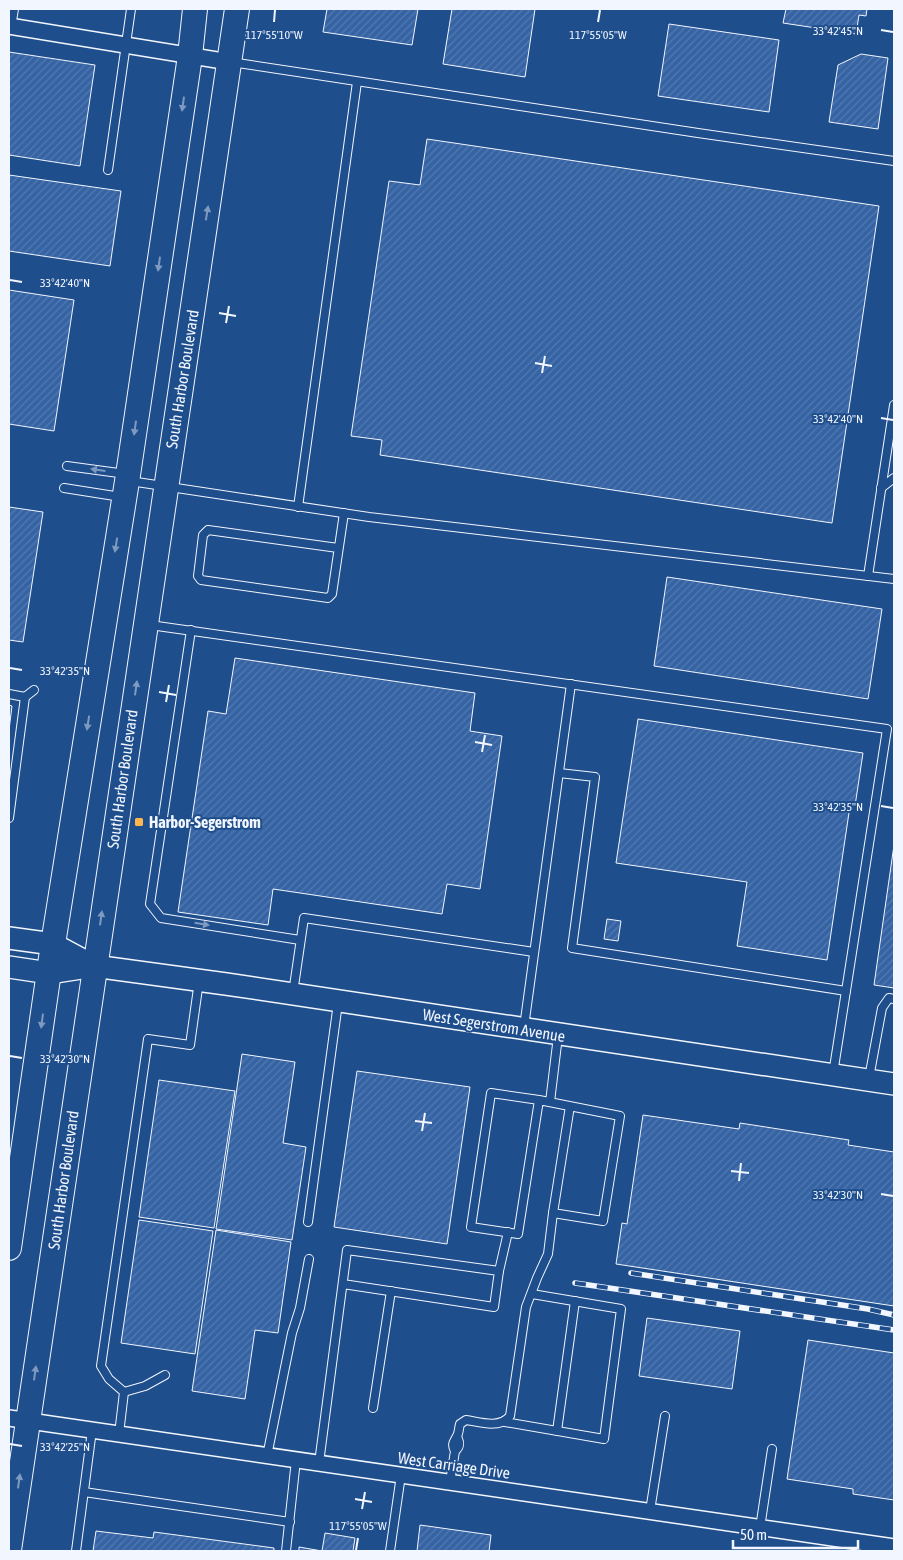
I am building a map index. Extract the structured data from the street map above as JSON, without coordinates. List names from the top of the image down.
{
  "streets": {
    "main road": ["South Harbor Boulevard", "West Segerstrom Avenue"],
    "street": ["West Carriage Drive"]
  },
  "crossings": [
    ["South Harbor Boulevard", "West Segerstrom Avenue"],
    ["South Harbor Boulevard", "West Carriage Drive"]
  ],
  "places": {
    "transit": ["Harbor-Segerstrom"]
  },
  "scale_bar": "50 m",
  "coordinates": [
    "33°42'45\"N",
    "117°55'10\"W",
    "117°55'05\"W",
    "33°42'40\"N",
    "33°42'35\"N",
    "33°42'30\"N",
    "33°42'25\"N"
  ]
}
